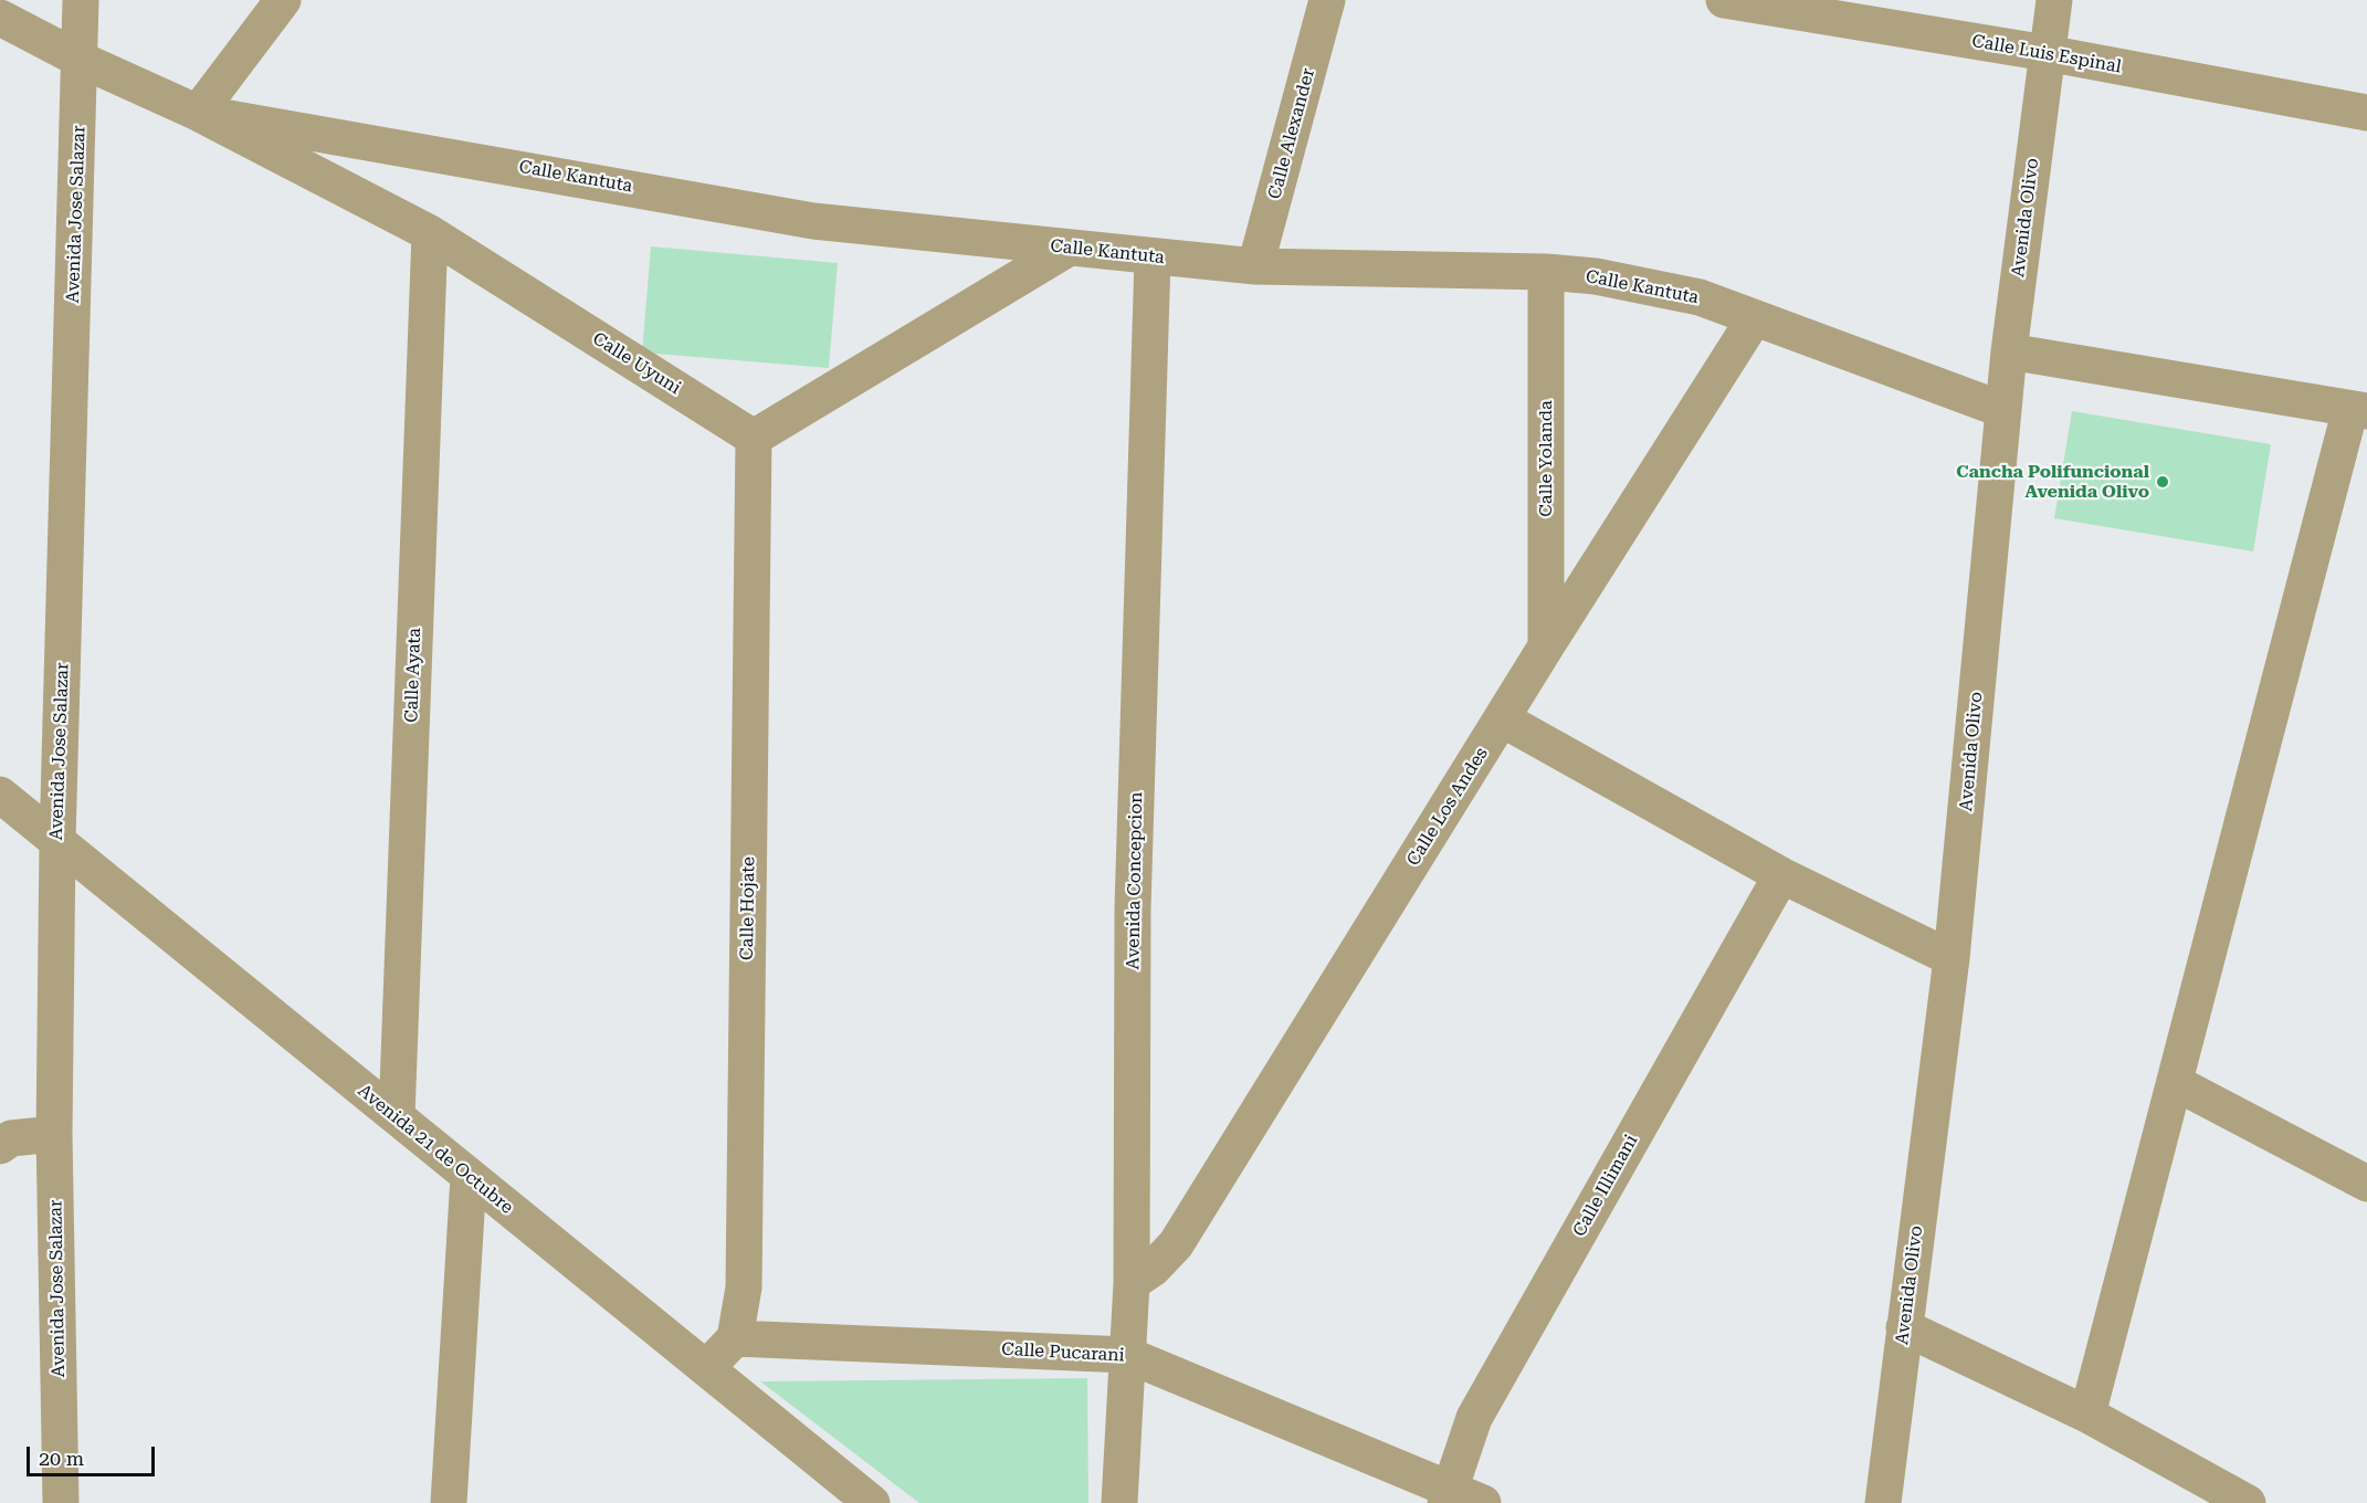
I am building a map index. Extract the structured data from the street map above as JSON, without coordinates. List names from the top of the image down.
{
  "streets": {
    "street": [
      "Calle Luis Espinal",
      "Calle Alexander",
      "Calle Kantuta",
      "Avenida Jose Salazar",
      "Avenida Olivo",
      "Calle Uyuni",
      "Calle Yolanda",
      "Calle Ayata",
      "Calle Los Andes",
      "Avenida Concepcion",
      "Calle Hojate",
      "Avenida 21 de Octubre",
      "Calle Illimani",
      "Calle Pucarani"
    ]
  },
  "crossings": [
    ["Calle Luis Espinal", "Avenida Olivo"],
    ["Calle Alexander", "Calle Kantuta"],
    ["Calle Kantuta", "Avenida Olivo"],
    ["Calle Kantuta", "Calle Uyuni"],
    ["Calle Kantuta", "Calle Yolanda"],
    ["Calle Kantuta", "Calle Los Andes"],
    ["Calle Kantuta", "Avenida Concepcion"],
    ["Avenida Jose Salazar", "Avenida 21 de Octubre"],
    ["Calle Uyuni", "Calle Ayata"],
    ["Calle Uyuni", "Calle Hojate"],
    ["Calle Yolanda", "Calle Los Andes"],
    ["Calle Ayata", "Avenida 21 de Octubre"],
    ["Calle Los Andes", "Avenida Concepcion"],
    ["Avenida Concepcion", "Calle Pucarani"],
    ["Calle Hojate", "Calle Pucarani"],
    ["Calle Illimani", "Calle Pucarani"]
  ],
  "places": ["Cancha Polifuncional Avenida Olivo"],
  "scale_bar": "20 m"
}
